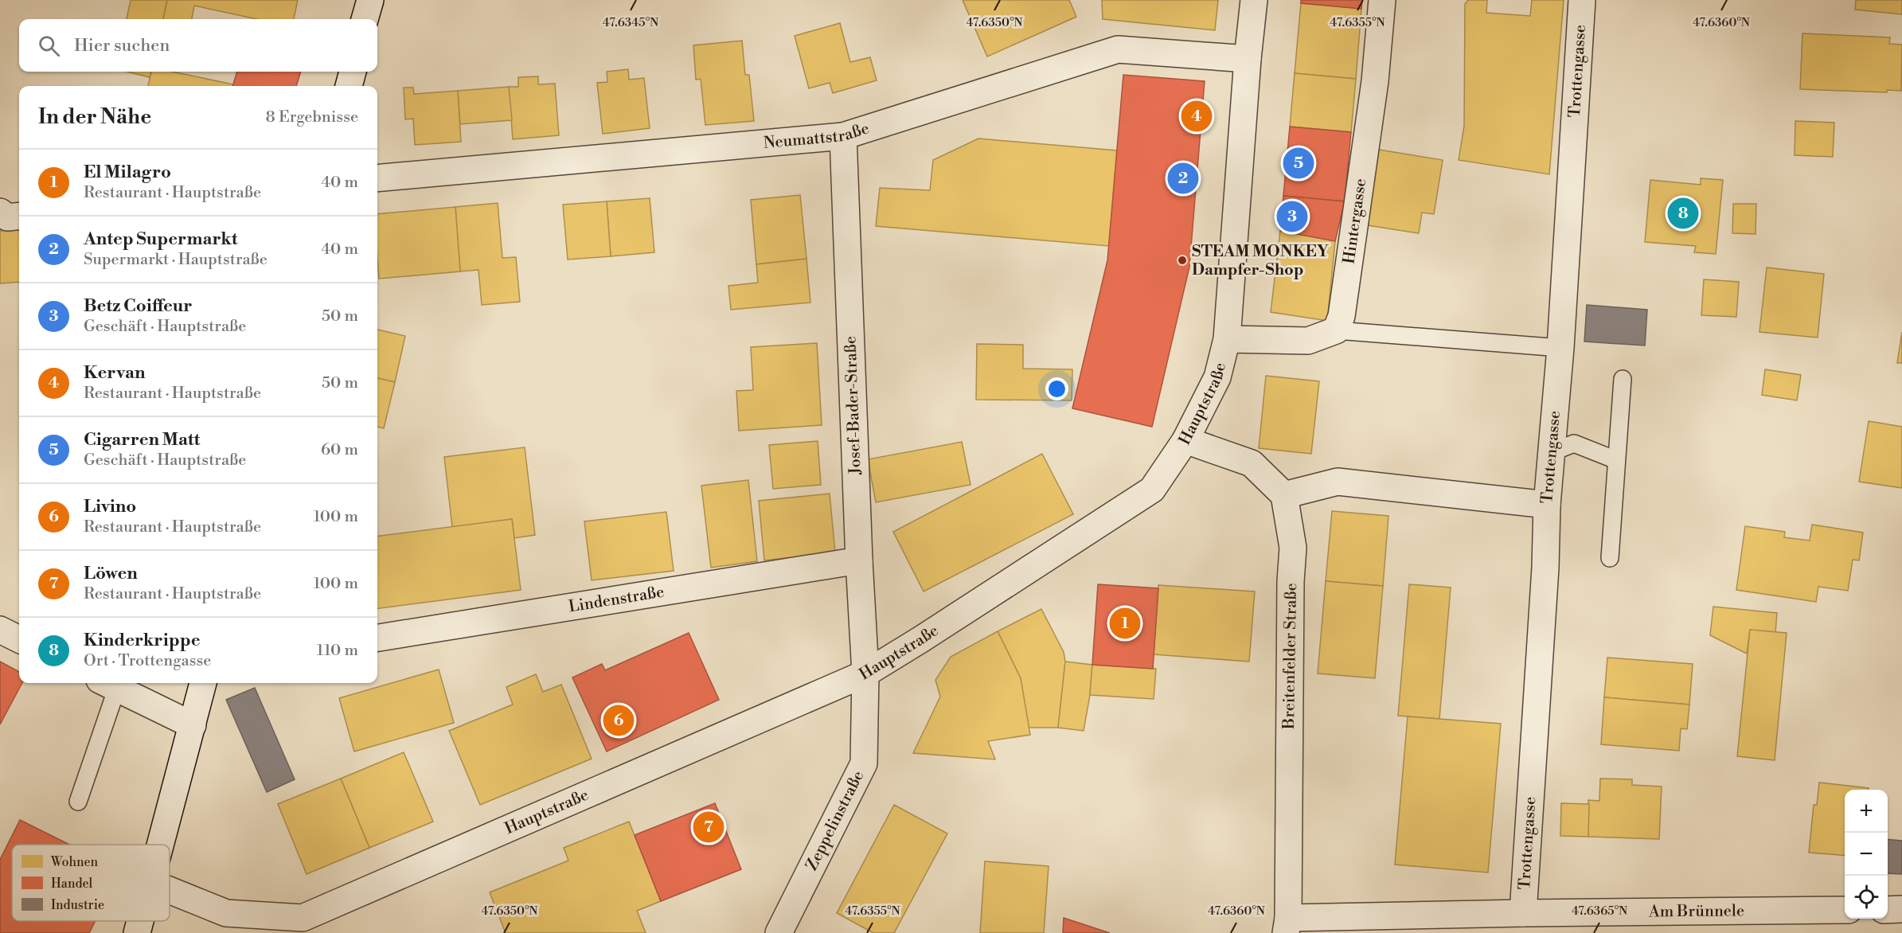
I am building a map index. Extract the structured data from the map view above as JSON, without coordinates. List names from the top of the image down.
{
  "streets": {
    "street": [
      "Trottengasse",
      "Neumattstraße",
      "Hintergasse",
      "Hauptstraße",
      "Josef-Bader-Straße",
      "Lindenstraße",
      "Breitenfelder Straße",
      "Zeppelinstraße",
      "Am Brünnele"
    ]
  },
  "crossings": [
    ["Trottengasse", "Am Brünnele"],
    ["Neumattstraße", "Hauptstraße"],
    ["Neumattstraße", "Josef-Bader-Straße"],
    ["Hauptstraße", "Josef-Bader-Straße"],
    ["Hauptstraße", "Zeppelinstraße"],
    ["Josef-Bader-Straße", "Lindenstraße"],
    ["Josef-Bader-Straße", "Zeppelinstraße"],
    ["Breitenfelder Straße", "Am Brünnele"]
  ],
  "places": ["STEAM MONKEY Dampfer-Shop"],
  "legend": ["Wohnen", "Handel", "Industrie"],
  "page": {
    "search": "Hier suchen",
    "heading": ["In der Nähe", "8 Ergebnisse"],
    "pins": [
      "4",
      "5",
      "2",
      "8",
      "3",
      "1",
      "6",
      "7"
    ],
    "list": [
      {
        "mark": "1",
        "name": "El Milagro",
        "note": "Restaurant · Hauptstraße",
        "value": "40 m"
      },
      {
        "mark": "2",
        "name": "Antep Supermarkt",
        "note": "Supermarkt · Hauptstraße",
        "value": "40 m"
      },
      {
        "mark": "3",
        "name": "Betz Coiffeur",
        "note": "Geschäft · Hauptstraße",
        "value": "50 m"
      },
      {
        "mark": "4",
        "name": "Kervan",
        "note": "Restaurant · Hauptstraße",
        "value": "50 m"
      },
      {
        "mark": "5",
        "name": "Cigarren Matt",
        "note": "Geschäft · Hauptstraße",
        "value": "60 m"
      },
      {
        "mark": "6",
        "name": "Livino",
        "note": "Restaurant · Hauptstraße",
        "value": "100 m"
      },
      {
        "mark": "7",
        "name": "Löwen",
        "note": "Restaurant · Hauptstraße",
        "value": "100 m"
      },
      {
        "mark": "8",
        "name": "Kinderkrippe",
        "note": "Ort · Trottengasse",
        "value": "110 m"
      }
    ],
    "map_buttons": ["+", "−"]
  },
  "coordinates": [
    "47.6345°N",
    "47.6350°N",
    "47.6355°N",
    "47.6360°N",
    "47.6365°N"
  ]
}
